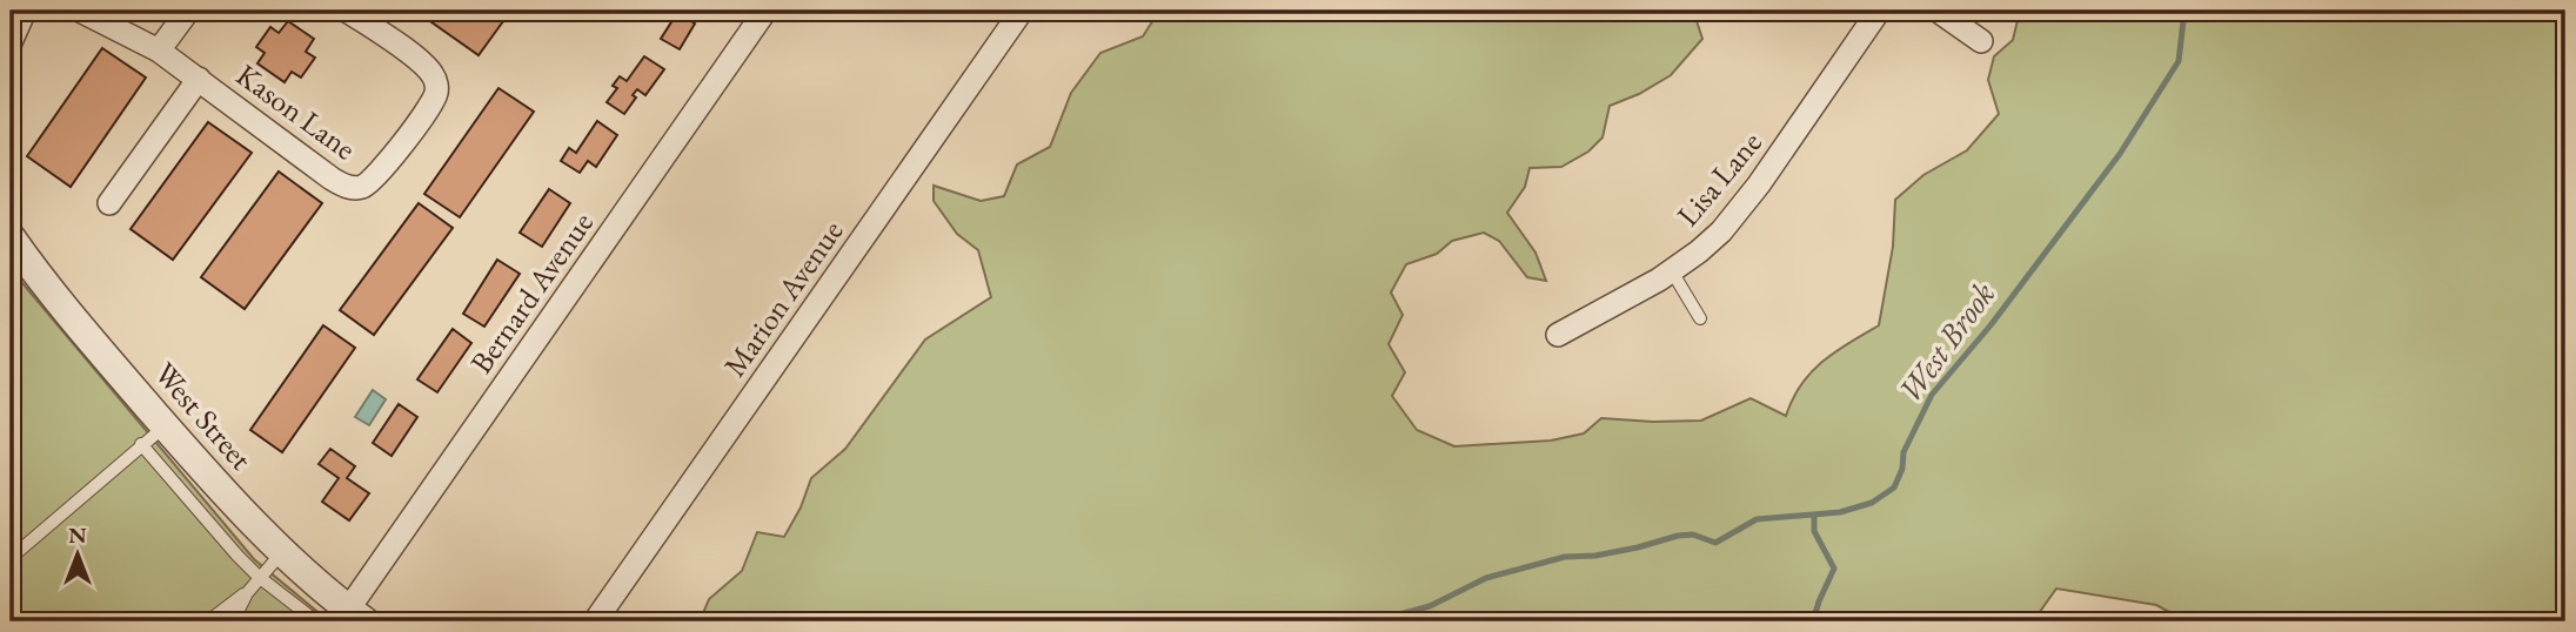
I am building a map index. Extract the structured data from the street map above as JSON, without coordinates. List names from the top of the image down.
{
  "streets": {
    "street": [
      "Kason Lane",
      "Lisa Lane",
      "Bernard Avenue",
      "Marion Avenue",
      "West Street"
    ]
  },
  "crossings": [
    ["Bernard Avenue", "West Street"]
  ],
  "water": ["West Brook"],
  "north": "top"
}
